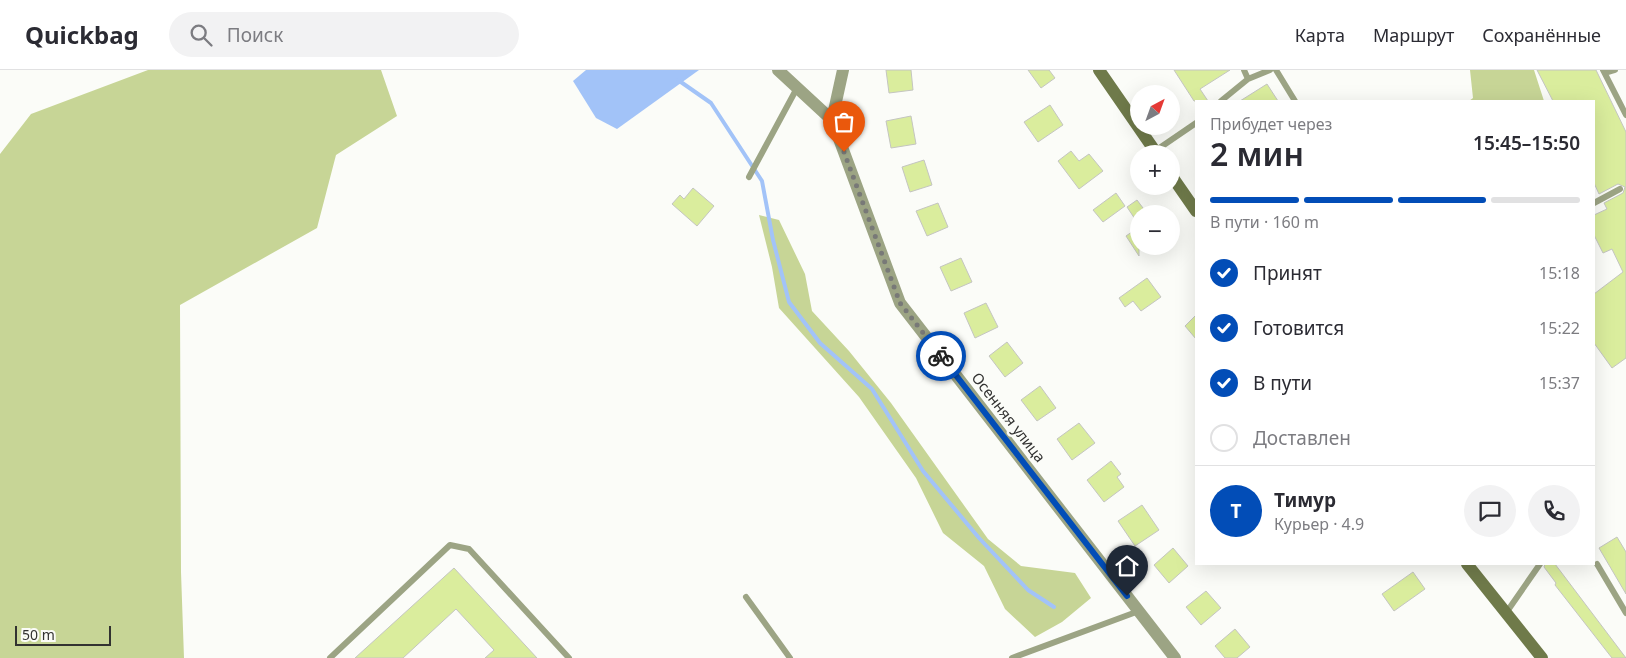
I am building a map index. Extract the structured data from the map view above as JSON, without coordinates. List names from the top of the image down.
{
  "streets": {
    "street": ["Осенняя улица"]
  },
  "scale_bar": "50 m",
  "north": "top right",
  "page": {
    "header": "Quickbag",
    "search": "Поиск",
    "nav": ["Карта", "Маршрут", "Сохранённые"],
    "map_buttons": ["+", "−"],
    "heading": ["2 мин", "Прибудет через", "15:45–15:50"],
    "panel": ["Тимур", "Курьер · 4.9"],
    "bar": "В пути · 160 m",
    "list": [
      ["Принят", "15:18"],
      ["Готовится", "15:22"],
      ["В пути", "15:37"],
      "Доставлен"
    ],
    "round": "Т",
    "scale": "50 m"
  }
}
